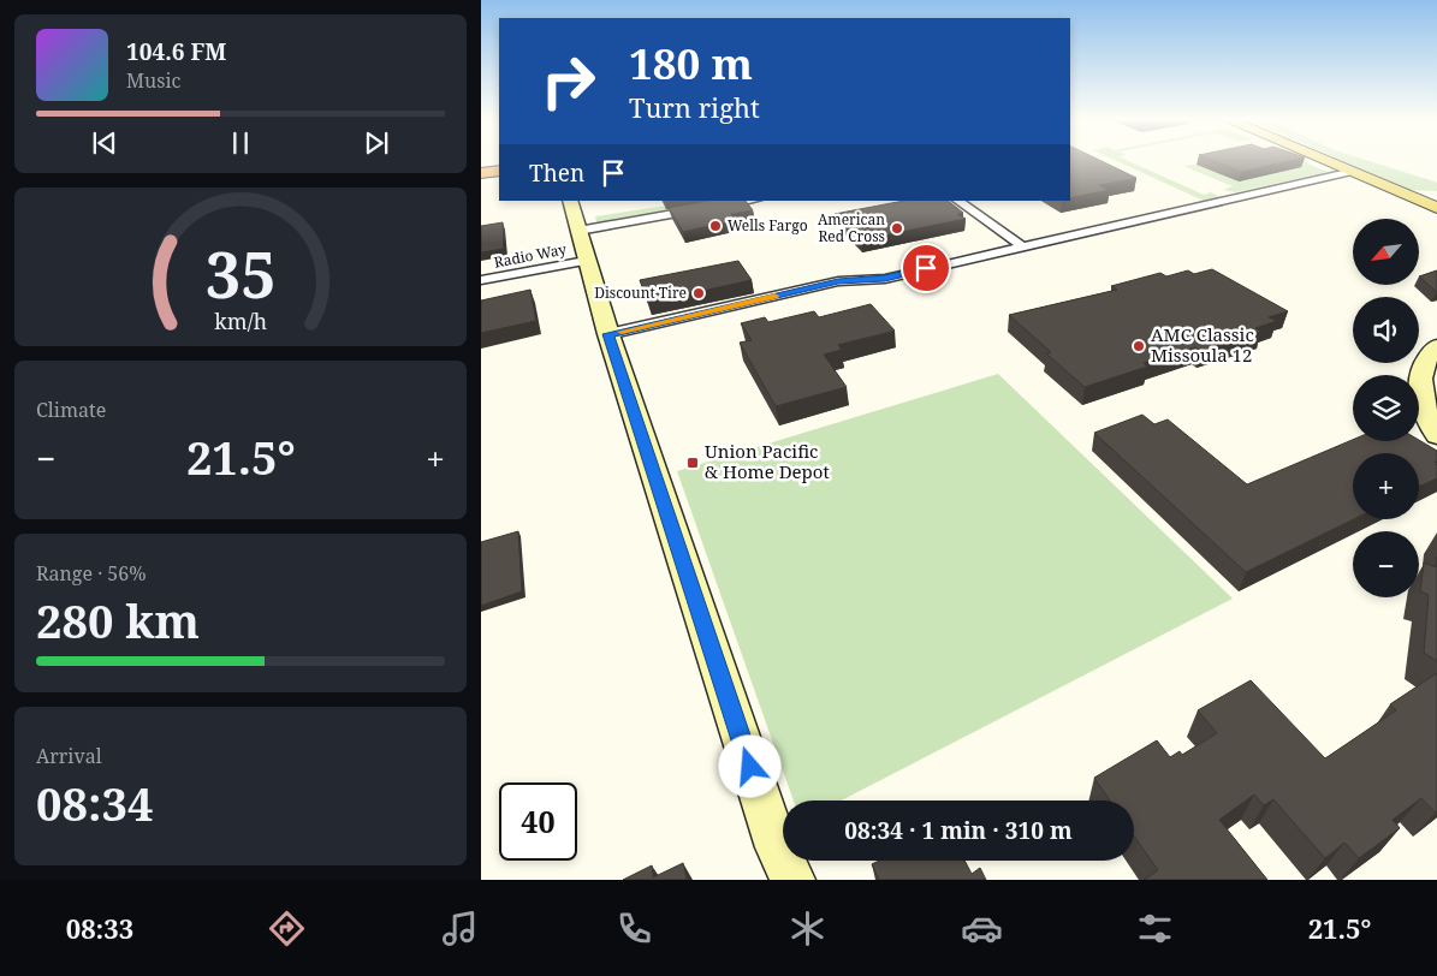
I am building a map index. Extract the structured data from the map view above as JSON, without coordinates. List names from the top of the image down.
{
  "streets": {
    "street": ["Radio Way"]
  },
  "places": {
    "other": [
      "Wells Fargo",
      "American Red Cross",
      "Discount Tire",
      "AMC Classic Missoula 12"
    ],
    "transit": ["Union Pacific & Home Depot"]
  },
  "north": "bottom left",
  "page": {
    "turn": ["180 m", "Turn right"],
    "song": ["104.6 FM", "Music"],
    "then": "Then",
    "map_buttons": ["+", "−"],
    "tile": [
      "Climate",
      ["Range · 56%", "280 km"],
      ["Arrival", "08:34"]
    ],
    "heat": ["−", "21.5°", "+"],
    "limit": "40",
    "trip": "08:34 · 1 min · 310 m",
    "tabs": ["08:33", "21.5°"],
    "gauge": ["35", "km/h"]
  }
}
